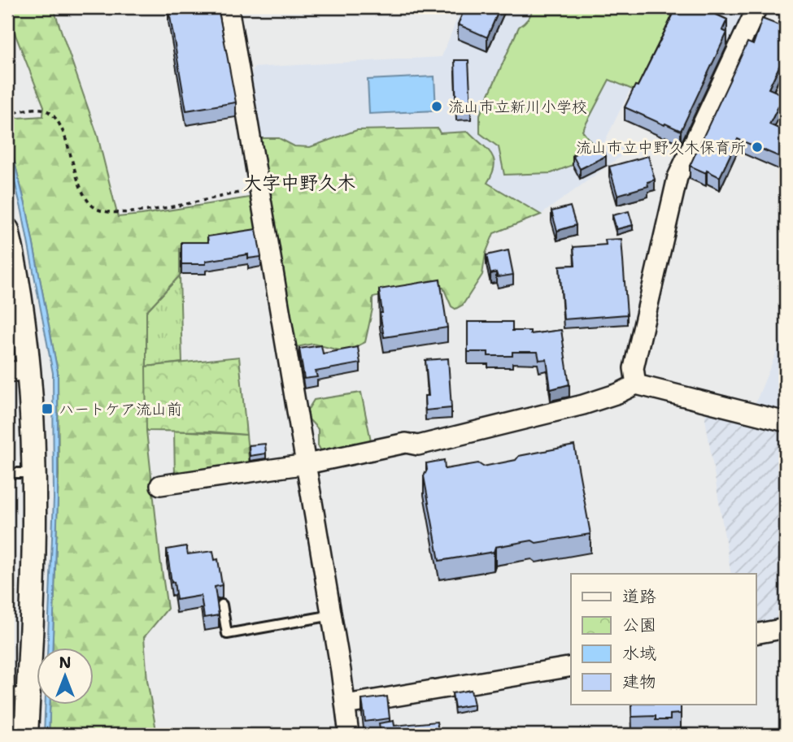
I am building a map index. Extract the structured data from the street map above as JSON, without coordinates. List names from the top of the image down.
{
  "districts": ["大字中野久木"],
  "places": {
    "other": ["流山市立新川小学校", "流山市立中野久木保育所"],
    "transit": ["ハートケア流山前"]
  },
  "legend": [
    "道路",
    "公園",
    "水域",
    "建物"
  ],
  "north": "top"
}
